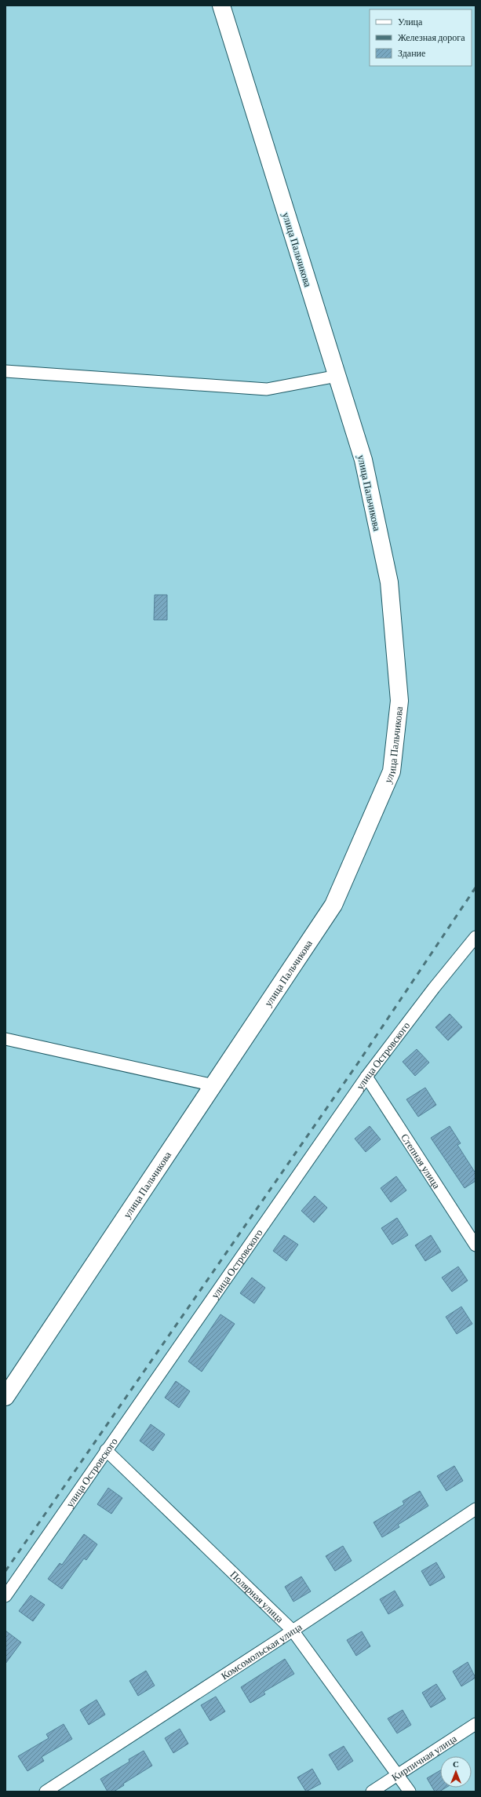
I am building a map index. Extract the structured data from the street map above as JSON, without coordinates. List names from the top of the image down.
{
  "streets": {
    "street": [
      "улица Пальчикова",
      "улица Островского",
      "Степная улица",
      "Полярная улица",
      "Комсомольская улица",
      "Кирпичная улица"
    ]
  },
  "crossings": [
    ["улица Островского", "Степная улица"],
    ["улица Островского", "Полярная улица"],
    ["Полярная улица", "Комсомольская улица"],
    ["Полярная улица", "Кирпичная улица"]
  ],
  "legend": ["Улица", "Железная дорога", "Здание"],
  "north": "top"
}
